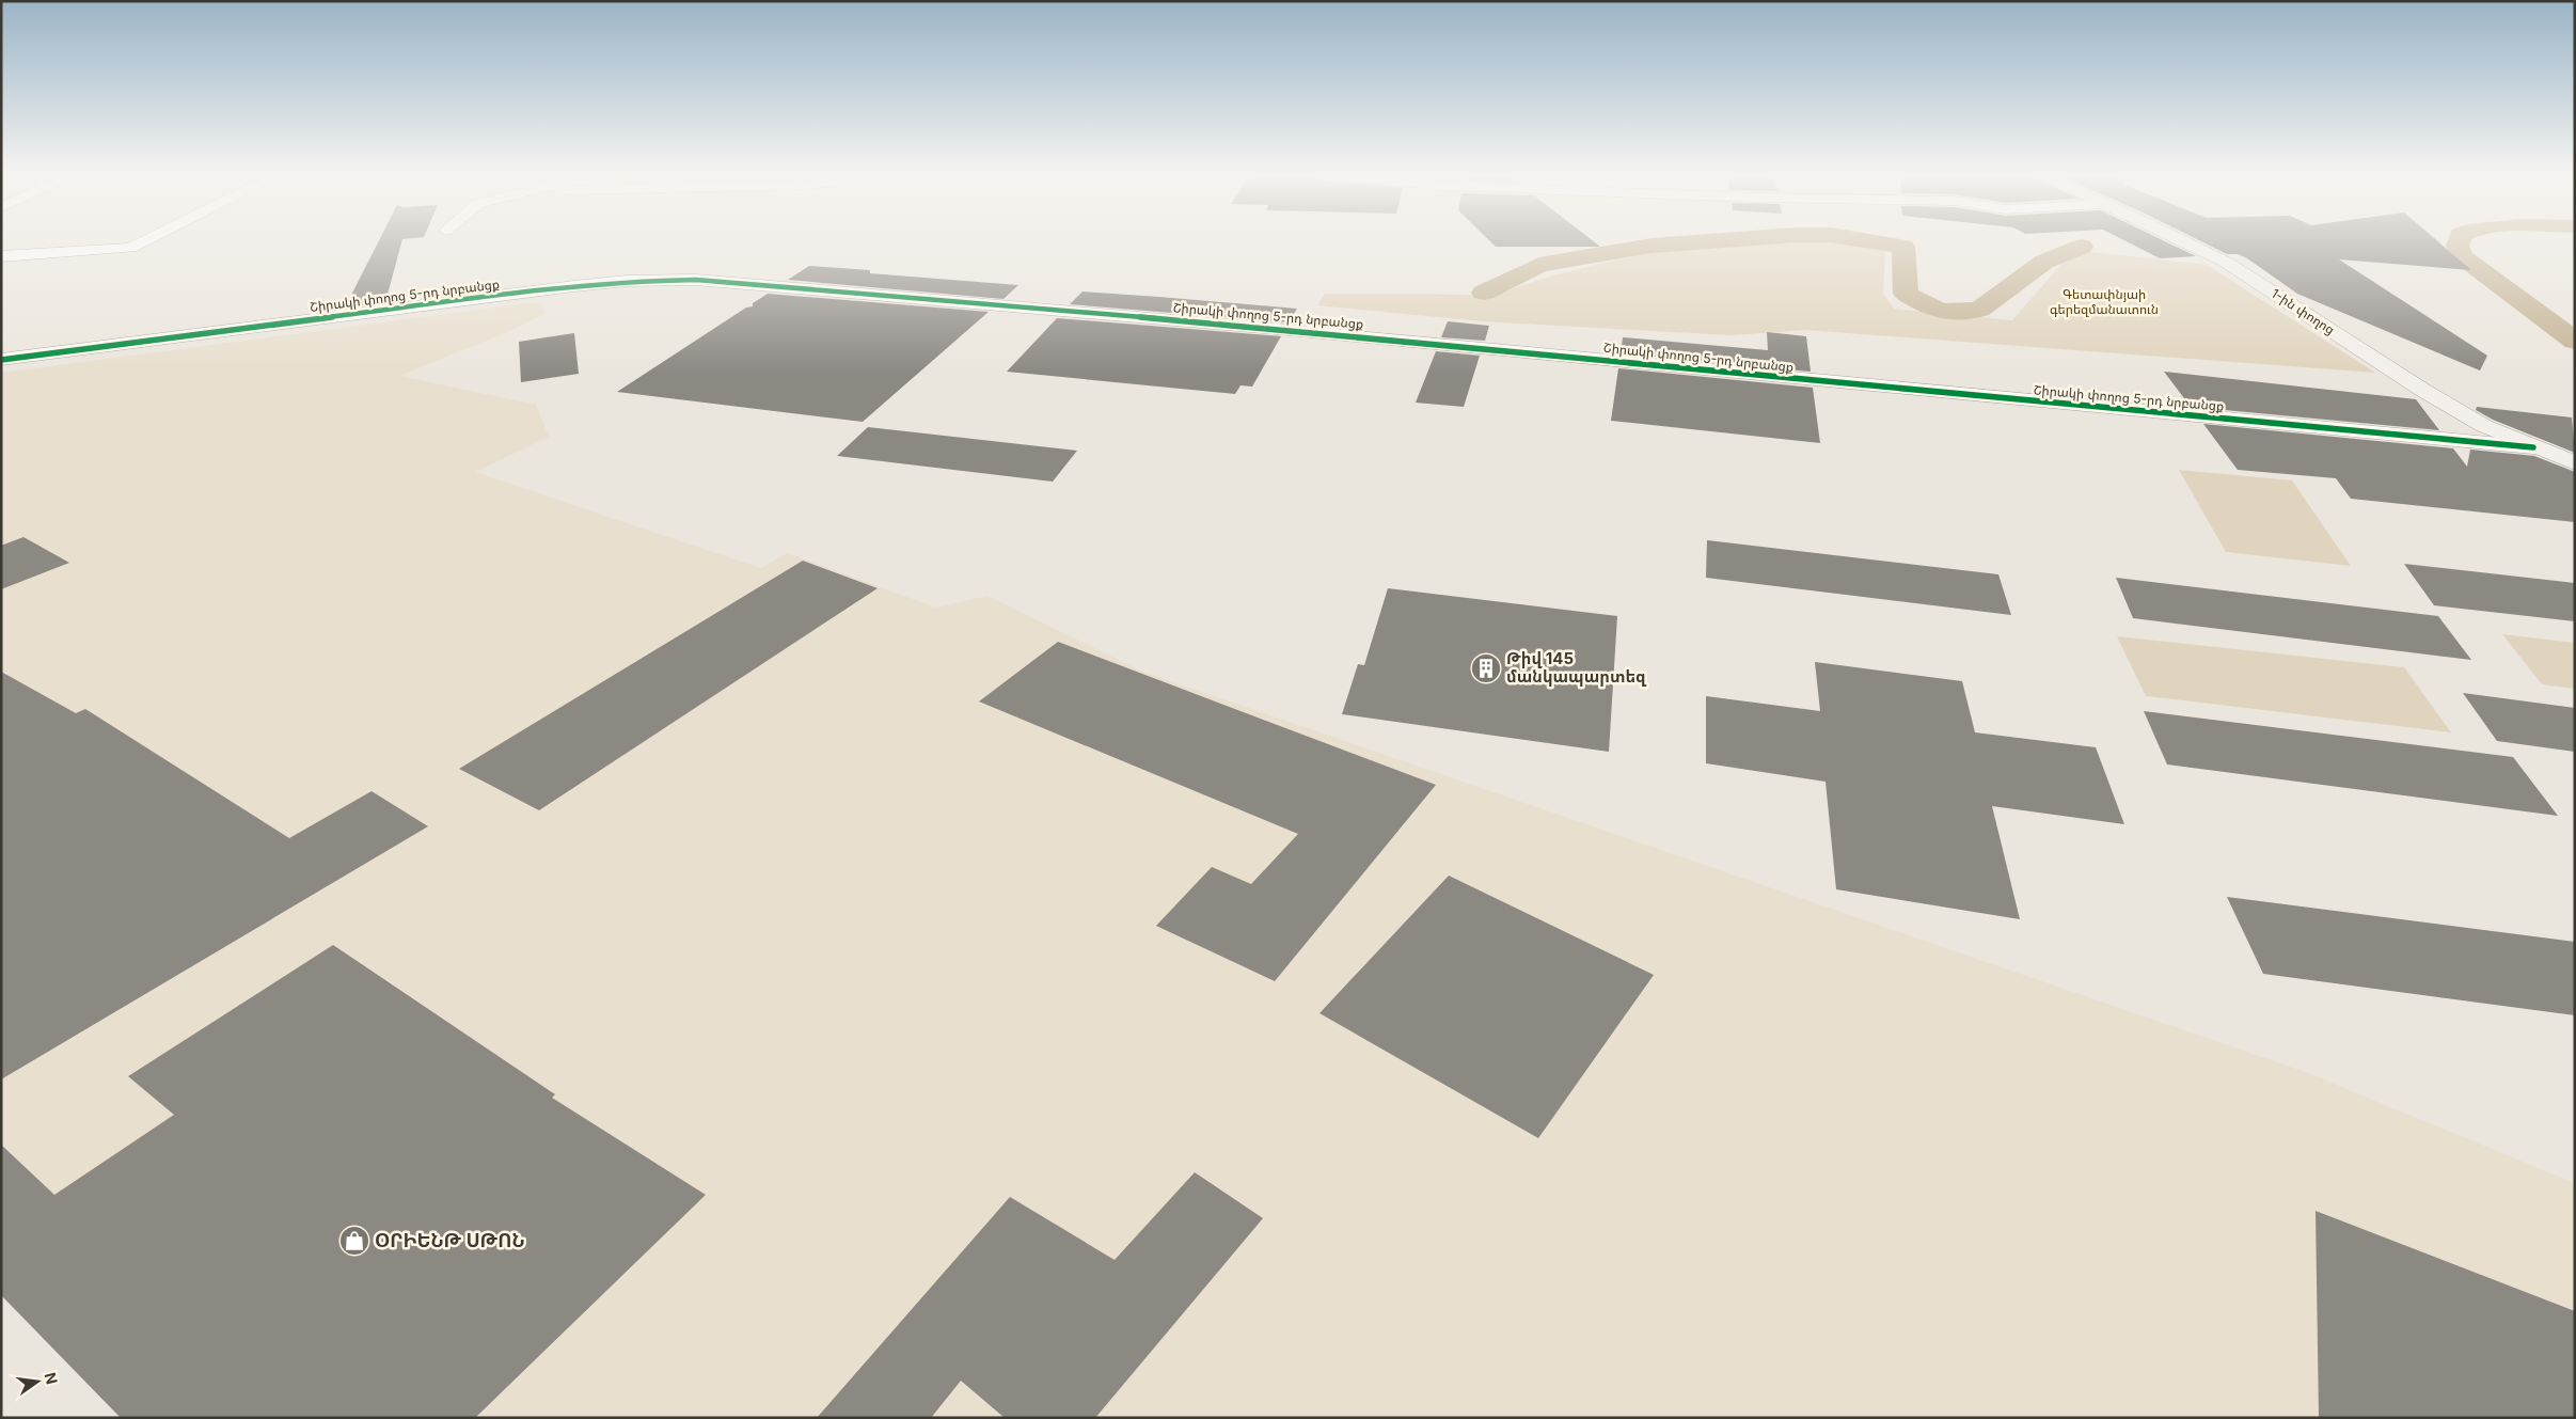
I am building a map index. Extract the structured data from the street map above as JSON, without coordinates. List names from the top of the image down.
{
  "streets": {
    "main road": ["Շիրակի փողոց 5-րդ նրբանցք", "1-ին փողոց"]
  },
  "crossings": [
    ["Շիրակի փողոց 5-րդ նրբանցք", "1-ին փողոց"]
  ],
  "parks": ["Գետափնյաի գերեզմանատուն"],
  "places": {
    "building": ["Թիվ 145 մանկապարտեզ"],
    "shop": ["ՕՐԻԵՆԹ ՍԹՈՆ"]
  },
  "north": "right"
}
